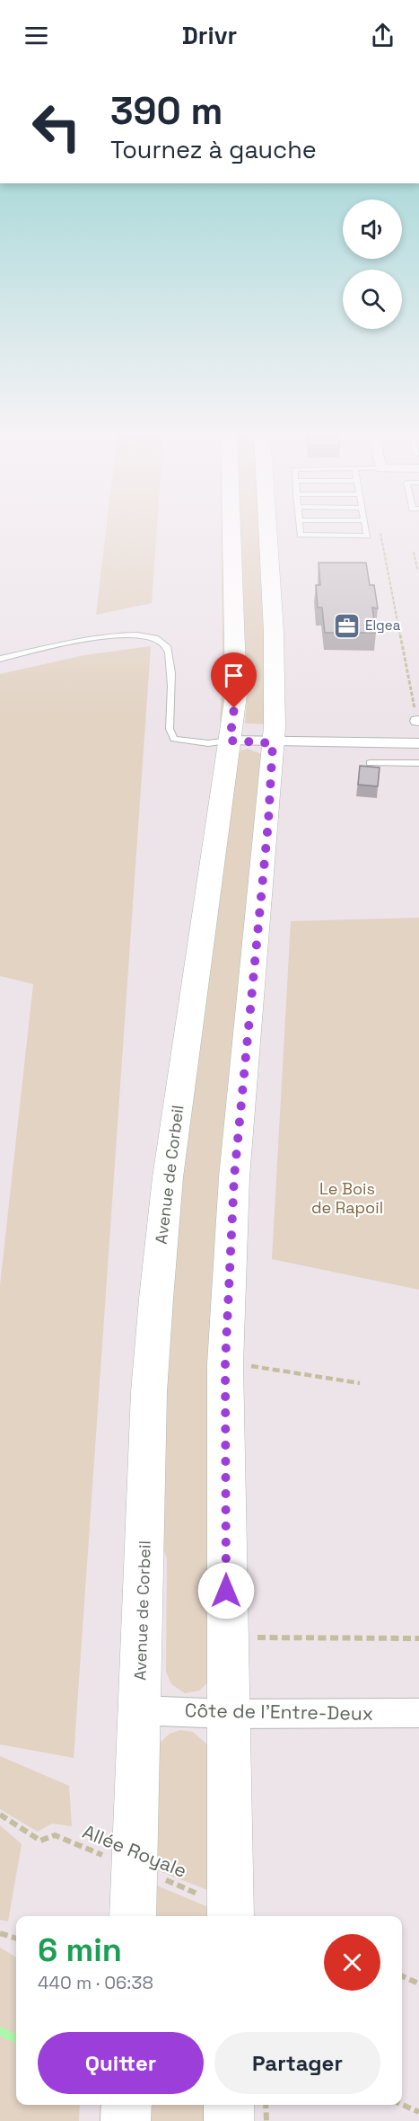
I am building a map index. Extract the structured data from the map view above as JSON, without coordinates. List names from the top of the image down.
{
  "streets": {
    "main road": ["Avenue de Corbeil"],
    "street": ["Côte de l'Entre-Deux"],
    "path": ["Allée Royale"]
  },
  "crossings": [
    ["Avenue de Corbeil", "Côte de l'Entre-Deux"],
    ["Avenue de Corbeil", "Allée Royale"]
  ],
  "parks": ["Le Bois de Rapoil"],
  "places": {
    "office": ["Elgea"]
  },
  "page": {
    "header": "Drivr",
    "turn": ["390 m", "Tournez à gauche"],
    "heading": ["6 min", "440 m · 06:38"],
    "buttons": ["Quitter", "Partager"]
  }
}
